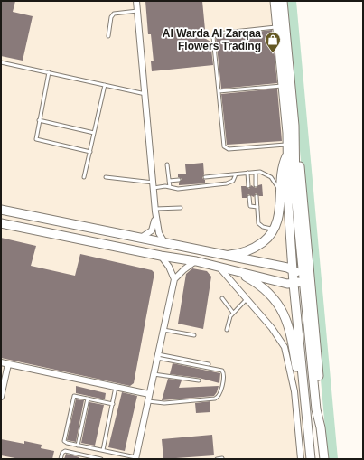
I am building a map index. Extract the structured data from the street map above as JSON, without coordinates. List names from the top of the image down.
{
  "places": {
    "shop": ["Al Warda Al Zarqaa Flowers Trading"]
  }
}
